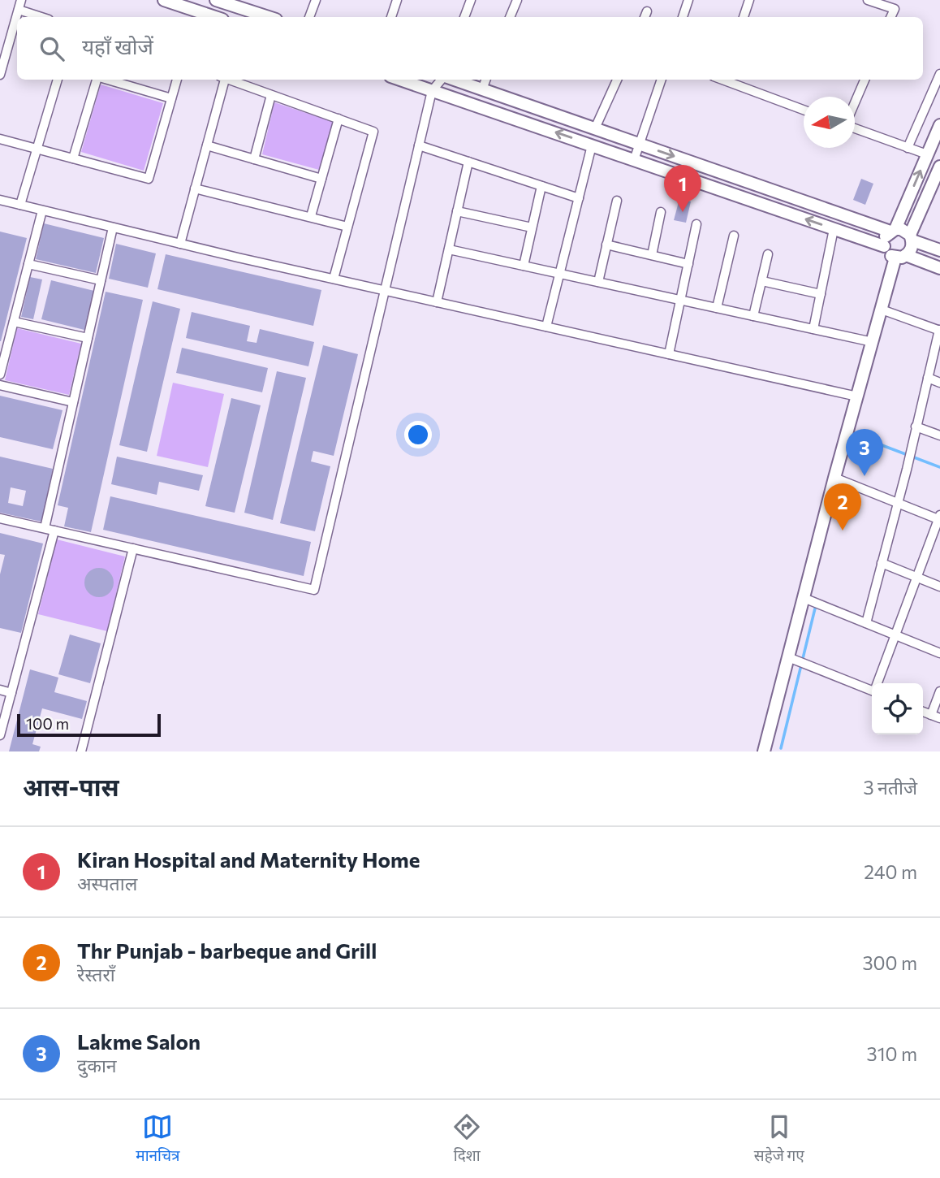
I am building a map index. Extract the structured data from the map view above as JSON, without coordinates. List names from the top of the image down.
{
  "scale_bar": "100 m",
  "north": "left",
  "page": {
    "search": "यहाँ खोजें",
    "pins": ["1", "3", "2"],
    "scale": "100 m",
    "heading": ["आस-पास", "3 नतीजे"],
    "list": [
      {
        "mark": "1",
        "name": "Kiran Hospital and Maternity Home",
        "note": "अस्पताल",
        "value": "240 m"
      },
      {
        "mark": "2",
        "name": "Thr Punjab - barbeque and Grill",
        "note": "रेस्तराँ",
        "value": "300 m"
      },
      {
        "mark": "3",
        "name": "Lakme Salon",
        "note": "दुकान",
        "value": "310 m"
      }
    ],
    "nav": ["मानचित्र", "दिशा", "सहेजे गए"]
  }
}
